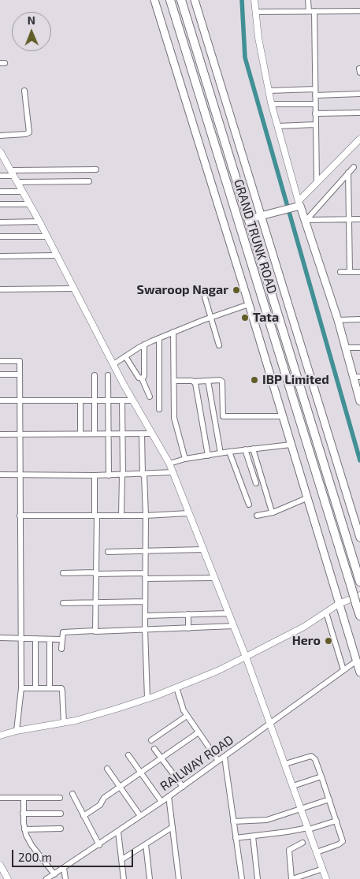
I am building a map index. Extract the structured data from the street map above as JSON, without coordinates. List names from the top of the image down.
{
  "streets": {
    "highway": ["GRAND TRUNK ROAD"],
    "street": ["RAILWAY ROAD"]
  },
  "places": [
    "Swaroop Nagar",
    "Tata",
    "IBP Limited",
    "Hero"
  ],
  "scale_bar": "200 m",
  "north": "top"
}
